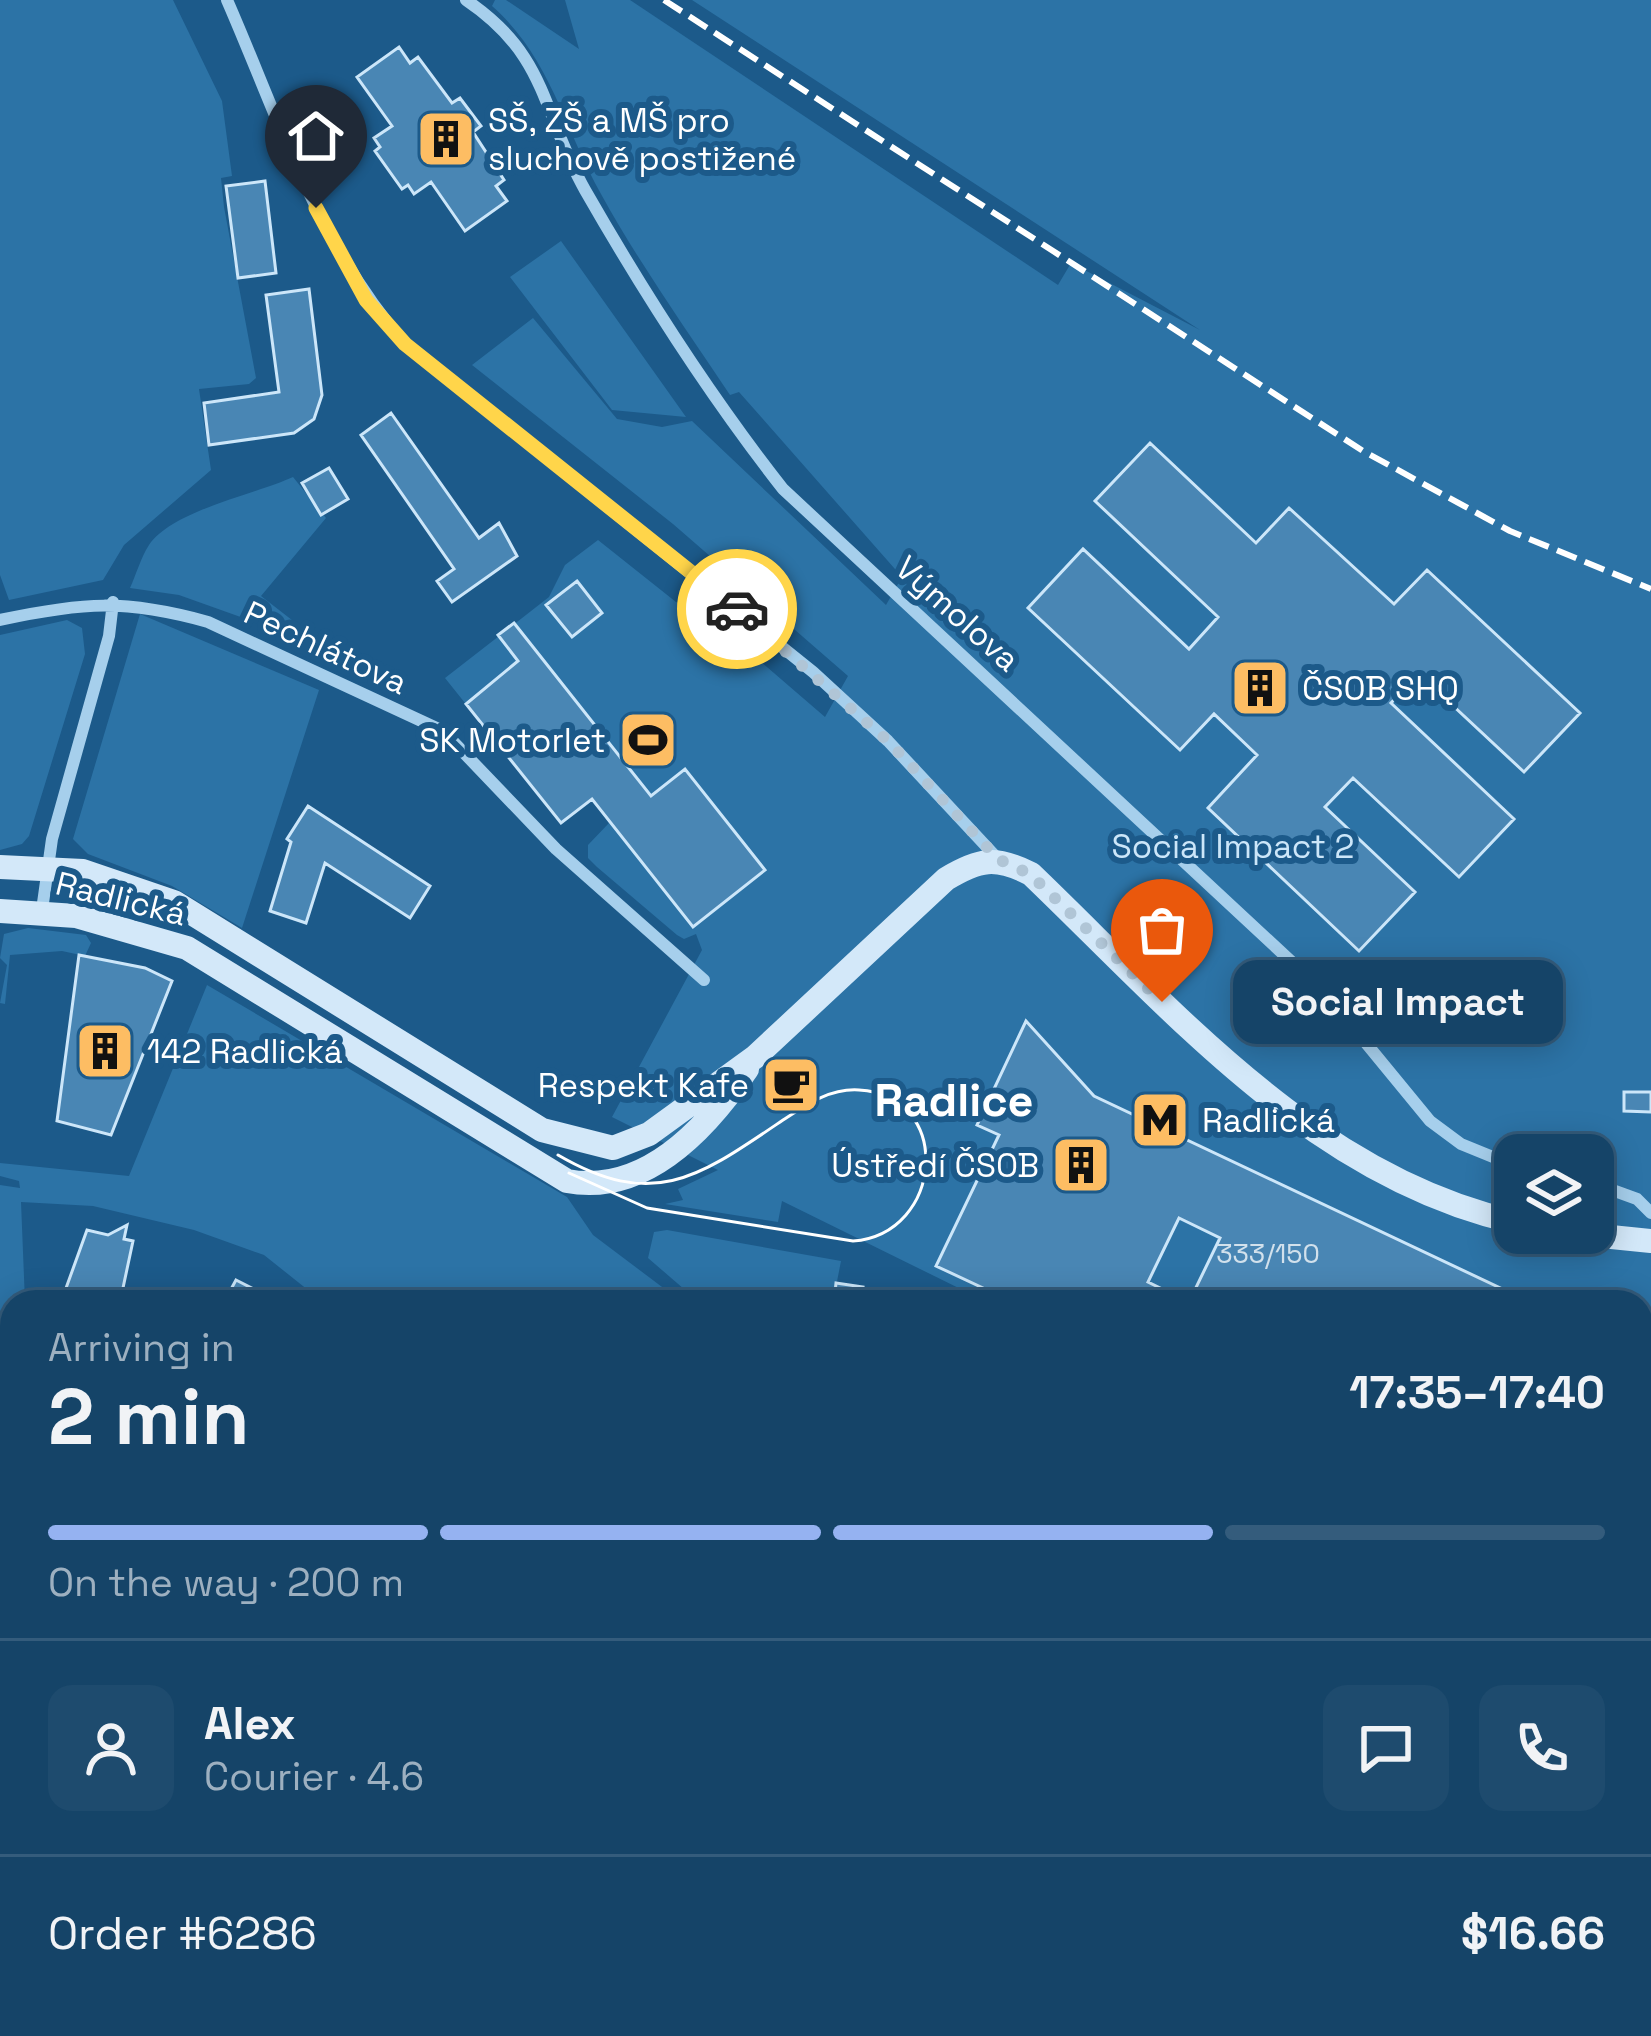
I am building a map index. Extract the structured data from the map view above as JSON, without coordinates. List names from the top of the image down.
{
  "streets": {
    "main road": ["Radlická"],
    "street": ["Výmolova", "Pechlátova"]
  },
  "districts": ["Radlice"],
  "parks": ["Social Impact 2"],
  "places": {
    "building": [
      "SŠ, ZŠ a MŠ pro sluchově postižené",
      "ČSOB SHQ",
      "142 Radlická",
      "Ústředí ČSOB"
    ],
    "sports": ["SK Motorlet"],
    "other": ["Social Impact"],
    "cafe": ["Respekt Kafe"],
    "metro station": ["Radlická"]
  },
  "house_numbers": ["333/150"],
  "page": {
    "bubble": "Social Impact",
    "heading": ["2 min", "Arriving in", "17:35–17:40"],
    "panel": [
      "Alex",
      "Courier · 4.6",
      "Order #6286",
      "$16.66"
    ],
    "bar": "On the way · 200 m"
  }
}
